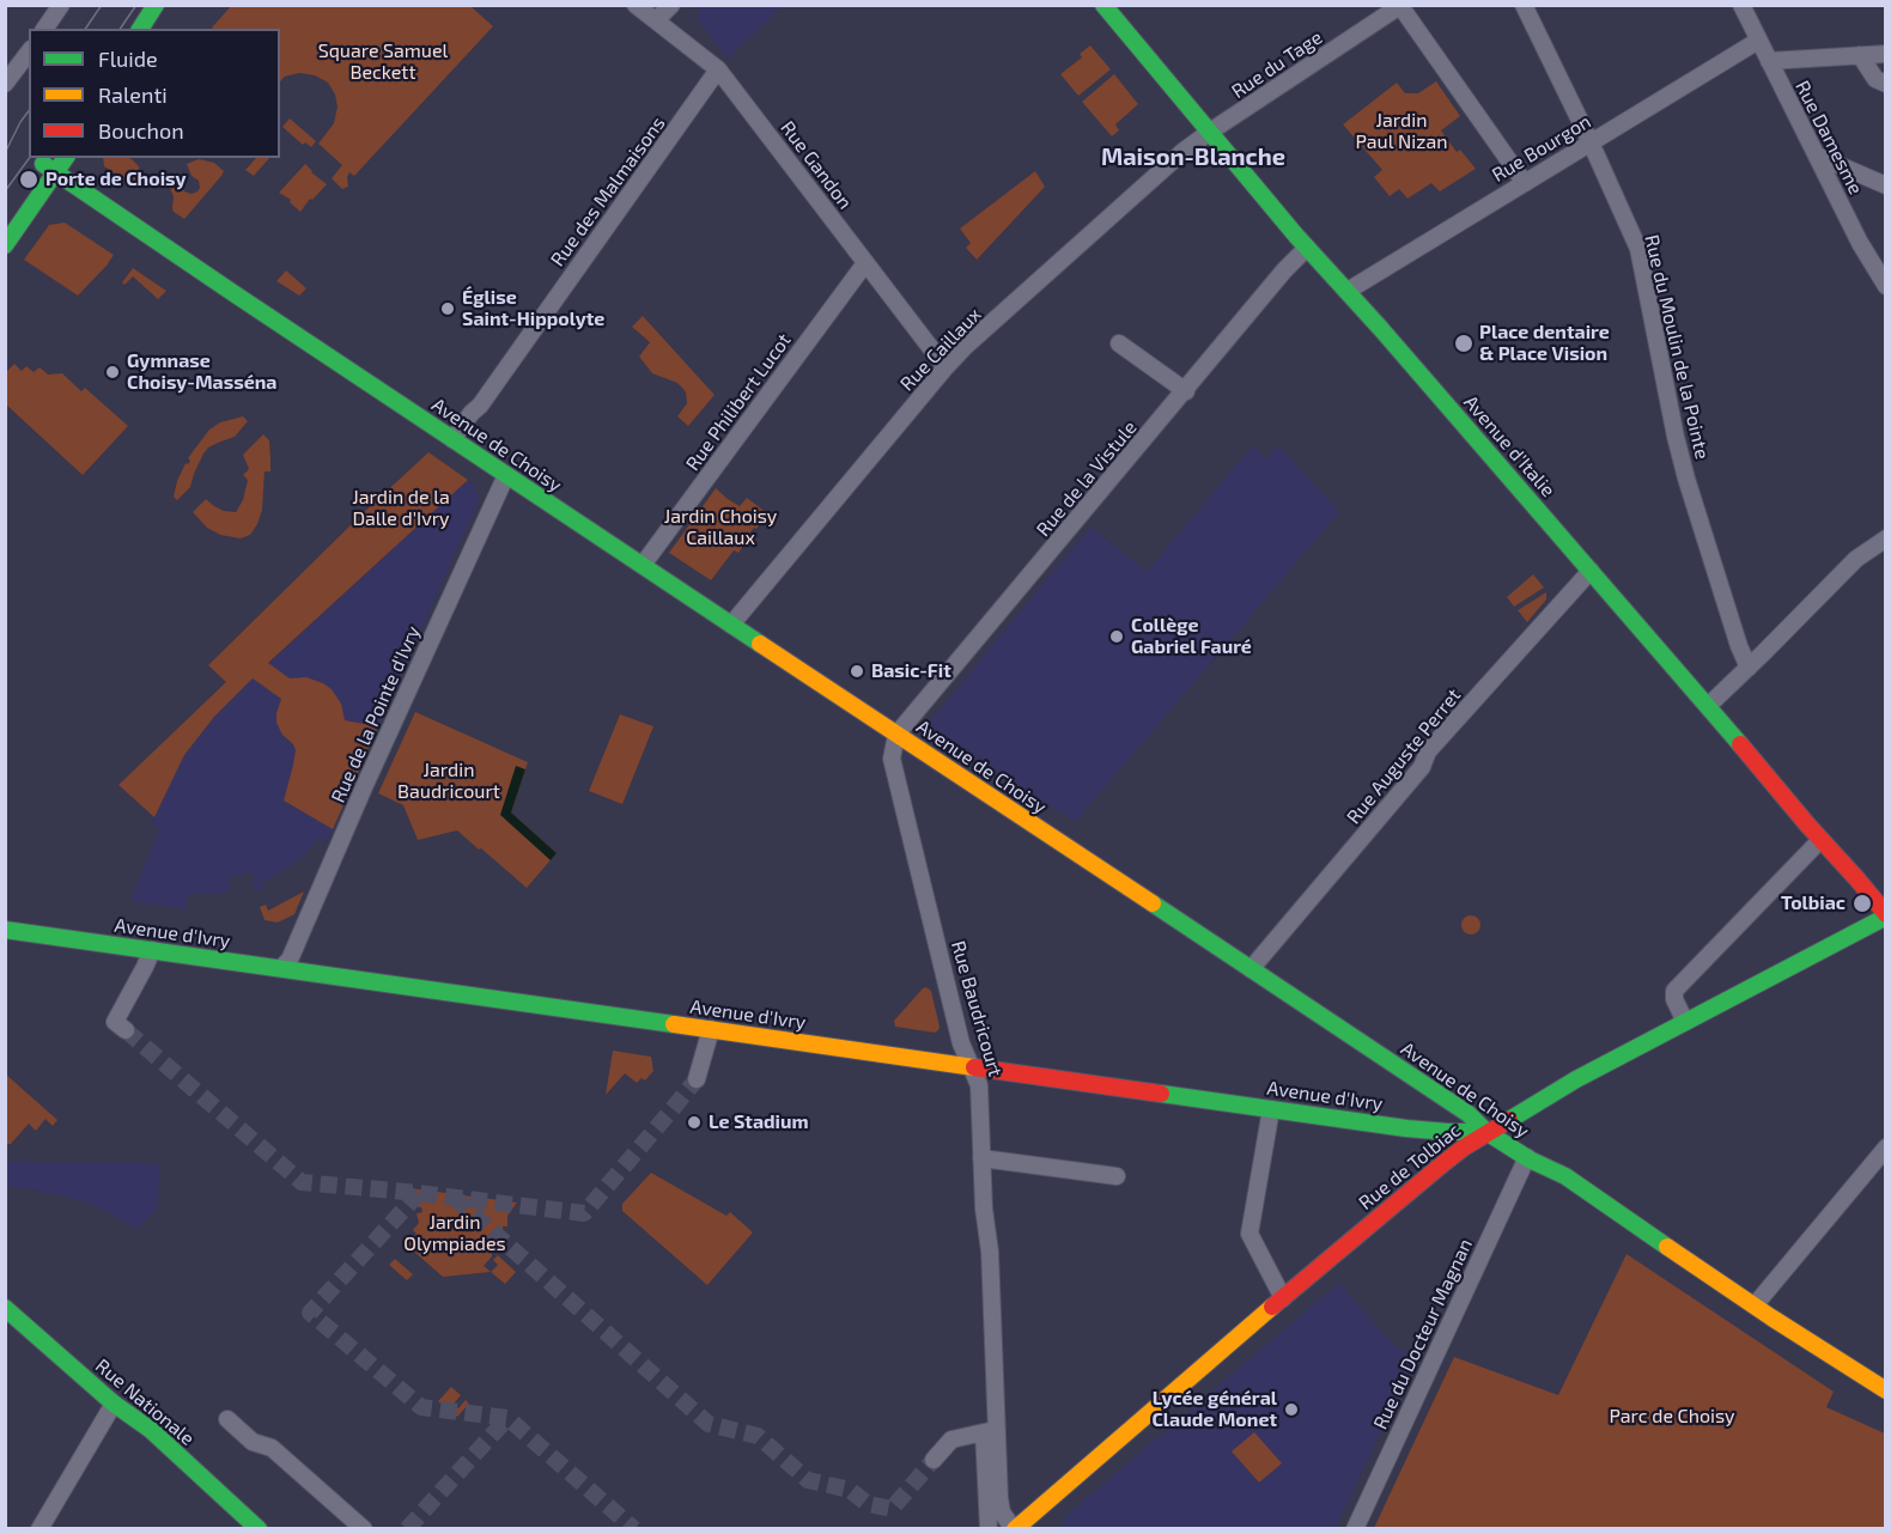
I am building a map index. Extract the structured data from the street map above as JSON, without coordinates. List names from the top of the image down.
{
  "streets": {
    "main road": [
      "Avenue de Choisy",
      "Avenue d'Italie",
      "Avenue d'Ivry",
      "Rue de Tolbiac",
      "Rue Nationale"
    ],
    "street": [
      "Rue du Tage",
      "Rue Damesme",
      "Rue Bourgon",
      "Rue Gandon",
      "Rue des Malmaisons",
      "Rue du Moulin de la Pointe",
      "Rue Caillaux",
      "Rue Philibert Lucot",
      "Rue de la Vistule",
      "Rue de la Pointe d'Ivry",
      "Rue Auguste Perret",
      "Rue Baudricourt",
      "Rue du Docteur Magnan"
    ]
  },
  "crossings": [
    ["Rue du Tage", "Rue Caillaux"],
    ["Rue du Tage", "Avenue d'Italie"],
    ["Rue Damesme", "Rue Bourgon"],
    ["Rue Bourgon", "Rue du Moulin de la Pointe"],
    ["Rue Bourgon", "Avenue d'Italie"],
    ["Rue Gandon", "Rue des Malmaisons"],
    ["Rue Gandon", "Rue Caillaux"],
    ["Rue Gandon", "Rue Philibert Lucot"],
    ["Rue des Malmaisons", "Avenue de Choisy"],
    ["Rue Caillaux", "Avenue de Choisy"],
    ["Rue Caillaux", "Avenue d'Italie"],
    ["Rue Philibert Lucot", "Avenue de Choisy"],
    ["Avenue de Choisy", "Rue de la Vistule"],
    ["Avenue de Choisy", "Rue de la Pointe d'Ivry"],
    ["Avenue de Choisy", "Rue Auguste Perret"],
    ["Avenue de Choisy", "Avenue d'Ivry"],
    ["Avenue de Choisy", "Rue Baudricourt"],
    ["Avenue de Choisy", "Rue de Tolbiac"],
    ["Avenue de Choisy", "Rue du Docteur Magnan"],
    ["Avenue d'Italie", "Rue de la Vistule"],
    ["Avenue d'Italie", "Rue Auguste Perret"],
    ["Avenue d'Italie", "Rue de Tolbiac"],
    ["Rue de la Vistule", "Rue Baudricourt"],
    ["Rue de la Pointe d'Ivry", "Avenue d'Ivry"],
    ["Avenue d'Ivry", "Rue Baudricourt"],
    ["Avenue d'Ivry", "Rue de Tolbiac"],
    ["Rue Baudricourt", "Rue de Tolbiac"]
  ],
  "districts": ["Maison-Blanche"],
  "parks": [
    "Square Samuel Beckett",
    "Jardin Paul Nizan",
    "Jardin de la Dalle d'Ivry",
    "Jardin Choisy Caillaux",
    "Jardin Baudricourt",
    "Jardin Olympiades",
    "Parc de Choisy"
  ],
  "places": [
    "Porte de Choisy",
    "Église Saint-Hippolyte",
    "Place dentaire & Place Vision",
    "Gymnase Choisy-Masséna",
    "Collège Gabriel Fauré",
    "Basic-Fit",
    "Tolbiac",
    "Le Stadium",
    "Lycée général Claude Monet"
  ],
  "legend": ["Fluide", "Ralenti", "Bouchon"]
}
